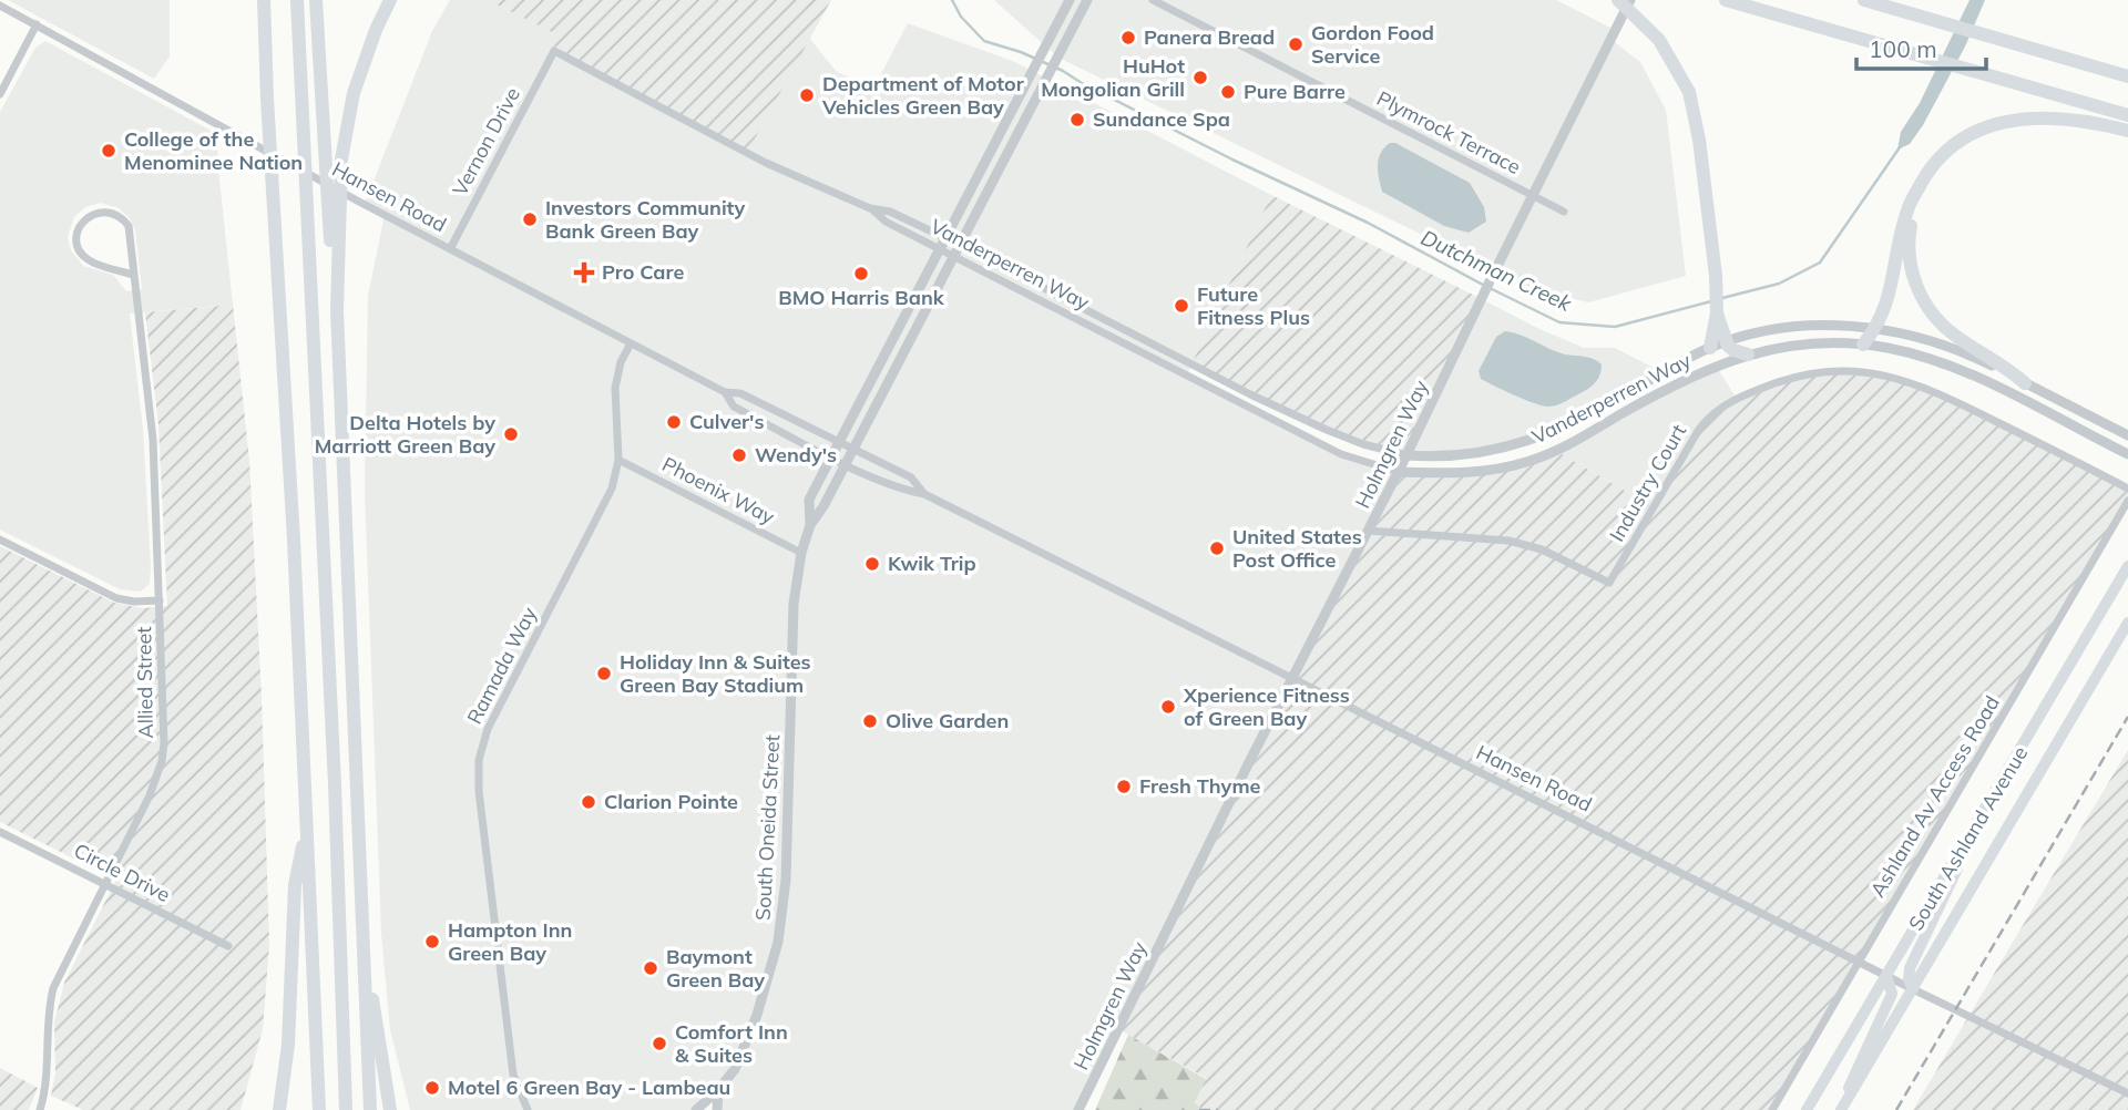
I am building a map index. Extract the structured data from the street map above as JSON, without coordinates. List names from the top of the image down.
{
  "streets": {
    "main road": ["South Ashland Avenue"],
    "street": [
      "Plymrock Terrace",
      "Vernon Drive",
      "Hansen Road",
      "Vanderperren Way",
      "Holmgren Way",
      "Industry Court",
      "Phoenix Way",
      "Ramada Way",
      "Allied Street",
      "Ashland Av Access Road",
      "South Oneida Street",
      "Circle Drive"
    ]
  },
  "crossings": [
    ["Plymrock Terrace", "Holmgren Way"],
    ["Vernon Drive", "Hansen Road"],
    ["Vernon Drive", "Vanderperren Way"],
    ["Hansen Road", "Holmgren Way"],
    ["Hansen Road", "Ramada Way"],
    ["Hansen Road", "Ashland Av Access Road"],
    ["Hansen Road", "South Oneida Street"],
    ["Hansen Road", "South Ashland Avenue"],
    ["Vanderperren Way", "Holmgren Way"],
    ["Vanderperren Way", "South Oneida Street"],
    ["Holmgren Way", "Industry Court"],
    ["Phoenix Way", "Ramada Way"],
    ["Phoenix Way", "South Oneida Street"],
    ["Allied Street", "Circle Drive"]
  ],
  "water": ["Dutchman Creek"],
  "places": {
    "other": [
      "Panera Bread",
      "Gordon Food Service",
      "HuHot Mongolian Grill",
      "Pure Barre",
      "Department of Motor Vehicles Green Bay",
      "Sundance Spa",
      "College of the Menominee Nation",
      "Investors Community Bank Green Bay",
      "BMO Harris Bank",
      "Future Fitness Plus",
      "Culver's",
      "Delta Hotels by Marriott Green Bay",
      "Wendy's",
      "United States Post Office",
      "Kwik Trip",
      "Holiday Inn & Suites Green Bay Stadium",
      "Xperience Fitness of Green Bay",
      "Olive Garden",
      "Fresh Thyme",
      "Clarion Pointe",
      "Hampton Inn Green Bay",
      "Baymont Green Bay",
      "Comfort Inn & Suites",
      "Motel 6 Green Bay - Lambeau"
    ],
    "health": ["Pro Care"]
  },
  "scale_bar": "100 m"
}
